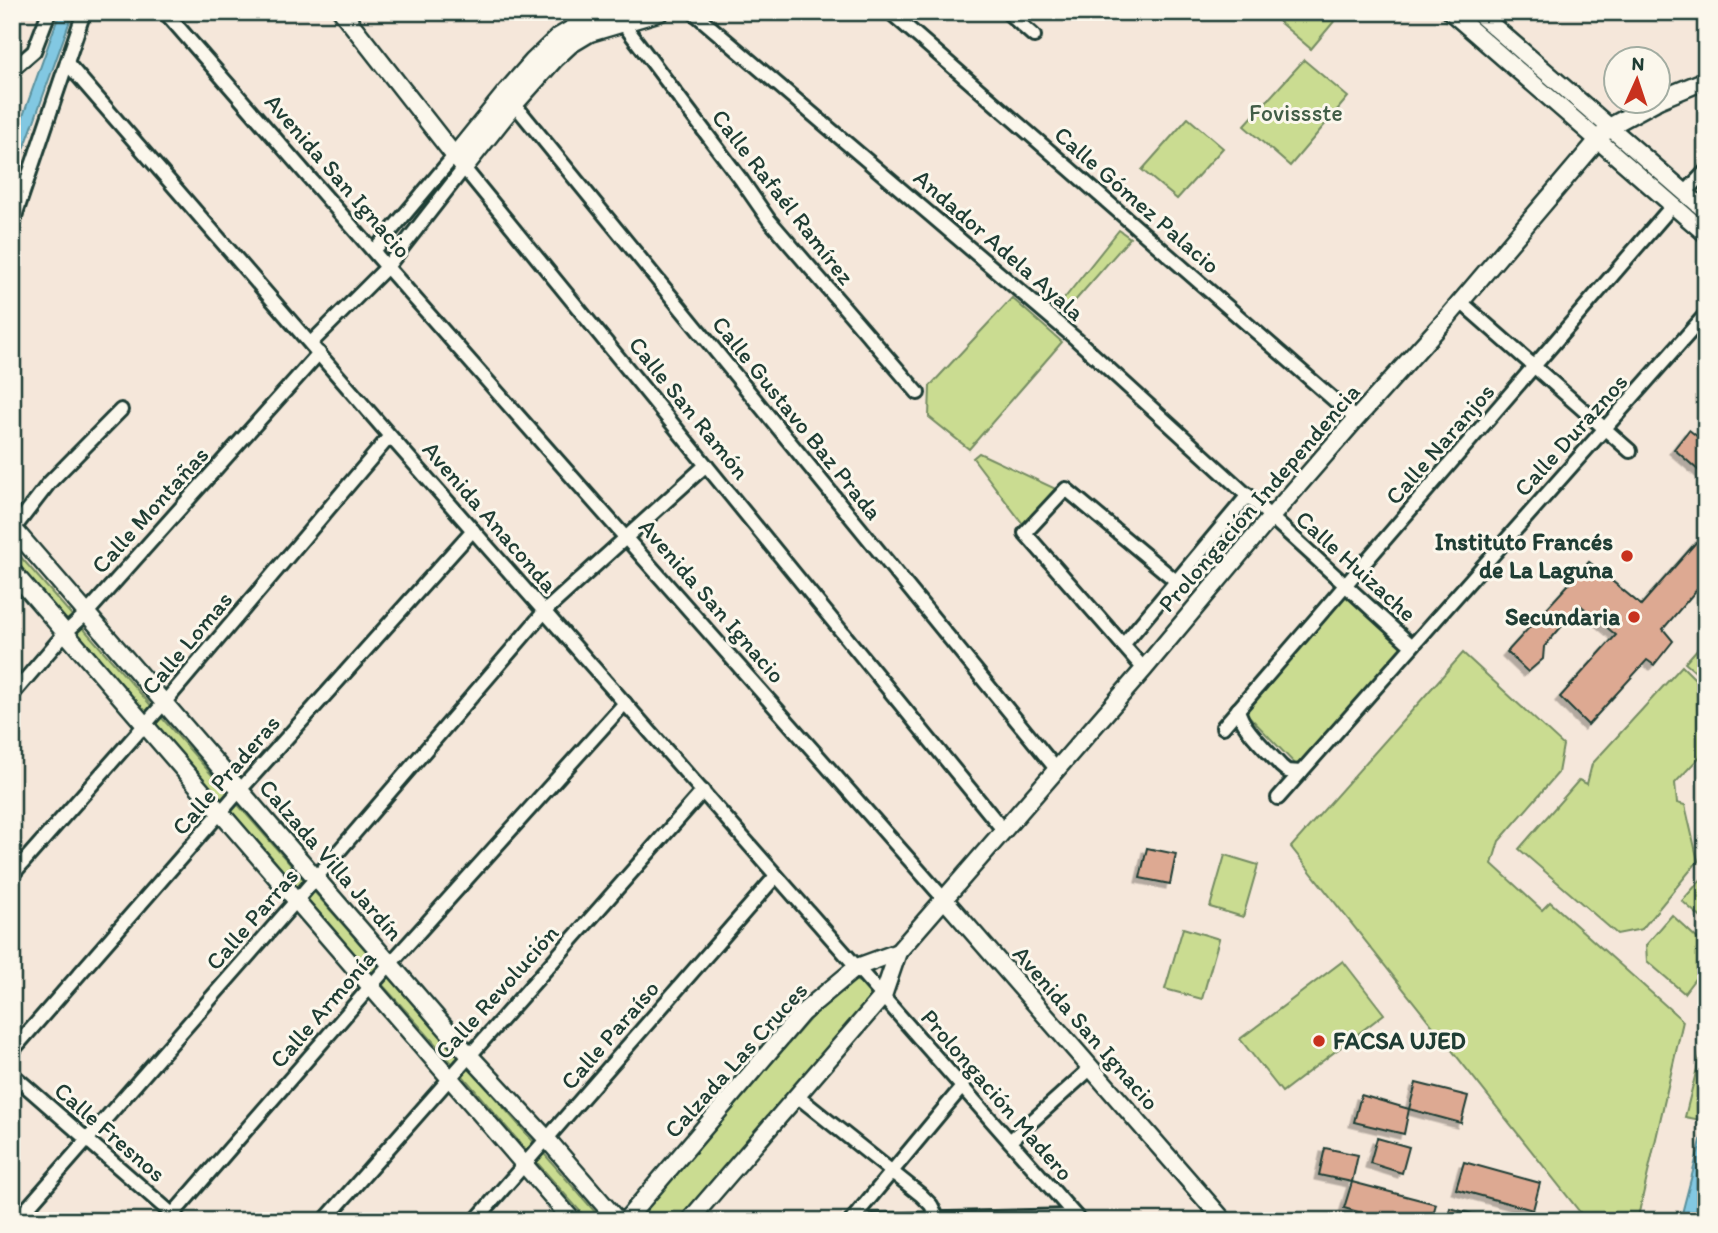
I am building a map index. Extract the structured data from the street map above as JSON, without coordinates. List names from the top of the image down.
{
  "streets": {
    "street": [
      "Avenida San Ignacio",
      "Calle Rafaél Ramírez",
      "Calle Gómez Palacio",
      "Andador Adela Ayala",
      "Calle San Ramón",
      "Calle Gustavo Baz Prada",
      "Calle Duraznos",
      "Calle Naranjos",
      "Prolongación Independencia",
      "Calle Montañas",
      "Avenida Anaconda",
      "Calle Huizache",
      "Calle Lomas",
      "Calle Praderas",
      "Calzada Villa Jardín",
      "Calle Parras",
      "Calle Revolución",
      "Calle Armonía",
      "Calle Paraíso",
      "Calzada Las Cruces",
      "Prolongación Madero",
      "Calle Fresnos"
    ]
  },
  "crossings": [
    ["Avenida San Ignacio", "Prolongación Independencia"],
    ["Avenida San Ignacio", "Calle Montañas"],
    ["Avenida San Ignacio", "Calle Parras"],
    ["Avenida San Ignacio", "Calzada Las Cruces"],
    ["Calle Gómez Palacio", "Prolongación Independencia"],
    ["Andador Adela Ayala", "Prolongación Independencia"],
    ["Andador Adela Ayala", "Calle Huizache"],
    ["Calle San Ramón", "Prolongación Independencia"],
    ["Calle San Ramón", "Calle Montañas"],
    ["Calle San Ramón", "Calle Parras"],
    ["Calle Gustavo Baz Prada", "Prolongación Independencia"],
    ["Calle Duraznos", "Calle Huizache"],
    ["Calle Naranjos", "Calle Huizache"],
    ["Prolongación Independencia", "Calle Huizache"],
    ["Prolongación Independencia", "Calzada Las Cruces"],
    ["Calle Montañas", "Avenida Anaconda"],
    ["Calle Montañas", "Calzada Villa Jardín"],
    ["Avenida Anaconda", "Calle Lomas"],
    ["Avenida Anaconda", "Calle Praderas"],
    ["Avenida Anaconda", "Calle Parras"],
    ["Avenida Anaconda", "Calle Revolución"],
    ["Avenida Anaconda", "Calle Armonía"],
    ["Avenida Anaconda", "Calle Paraíso"],
    ["Avenida Anaconda", "Calzada Las Cruces"],
    ["Avenida Anaconda", "Prolongación Madero"],
    ["Calle Lomas", "Calzada Villa Jardín"],
    ["Calle Praderas", "Calzada Villa Jardín"],
    ["Calzada Villa Jardín", "Calle Parras"],
    ["Calzada Villa Jardín", "Calle Revolución"],
    ["Calzada Villa Jardín", "Calle Armonía"],
    ["Calzada Villa Jardín", "Calle Paraíso"],
    ["Calle Parras", "Calle Fresnos"],
    ["Calle Armonía", "Calle Fresnos"],
    ["Calzada Las Cruces", "Prolongación Madero"]
  ],
  "parks": ["Fovissste"],
  "places": ["Instituto Francés de La Laguna", "Secundaria", "FACSA UJED"],
  "north": "top"
}
